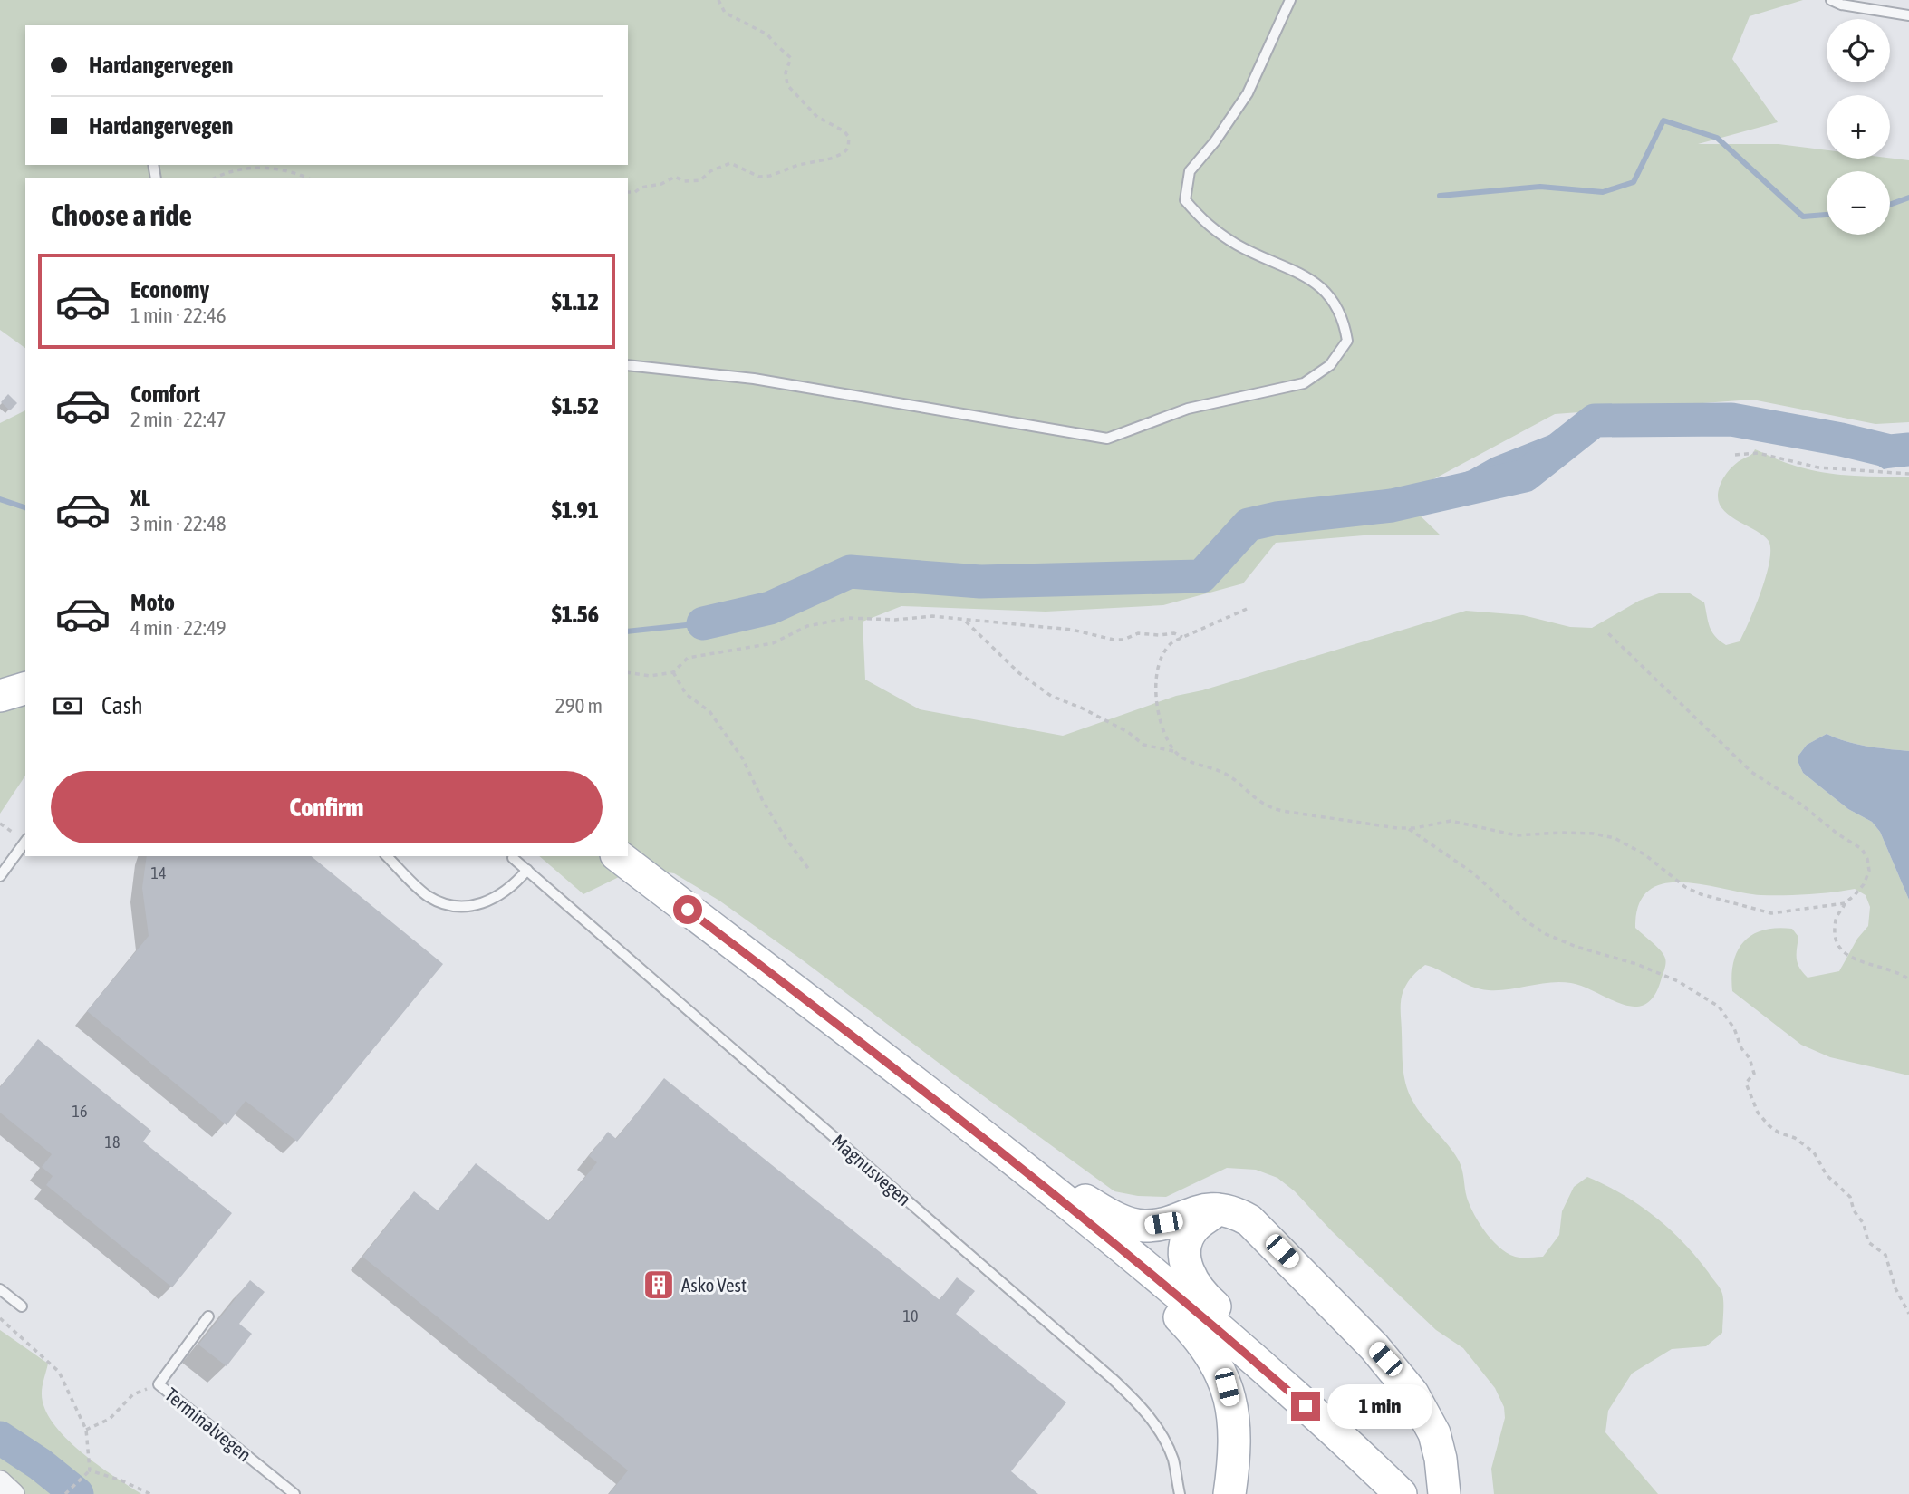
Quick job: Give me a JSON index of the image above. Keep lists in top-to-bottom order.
{
  "streets": {
    "lane": ["Magnusvegen", "Terminalvegen"]
  },
  "places": {
    "building": ["Asko Vest"]
  },
  "house_numbers": [
    "14",
    "16",
    "18",
    "10"
  ],
  "page": {
    "map_buttons": ["+", "−"],
    "banner": ["Hardangervegen", "Hardangervegen"],
    "heading": "Choose a ride",
    "list": [
      {
        "name": "Economy",
        "note": "1 min · 22:46",
        "value": "$1.12"
      },
      {
        "name": "Comfort",
        "note": "2 min · 22:47",
        "value": "$1.52"
      },
      {
        "name": "XL",
        "note": "3 min · 22:48",
        "value": "$1.91"
      },
      {
        "name": "Moto",
        "note": "4 min · 22:49",
        "value": "$1.56"
      }
    ],
    "pay": ["Cash", "290 m"],
    "buttons": "Confirm",
    "bubble": "1 min"
  }
}
